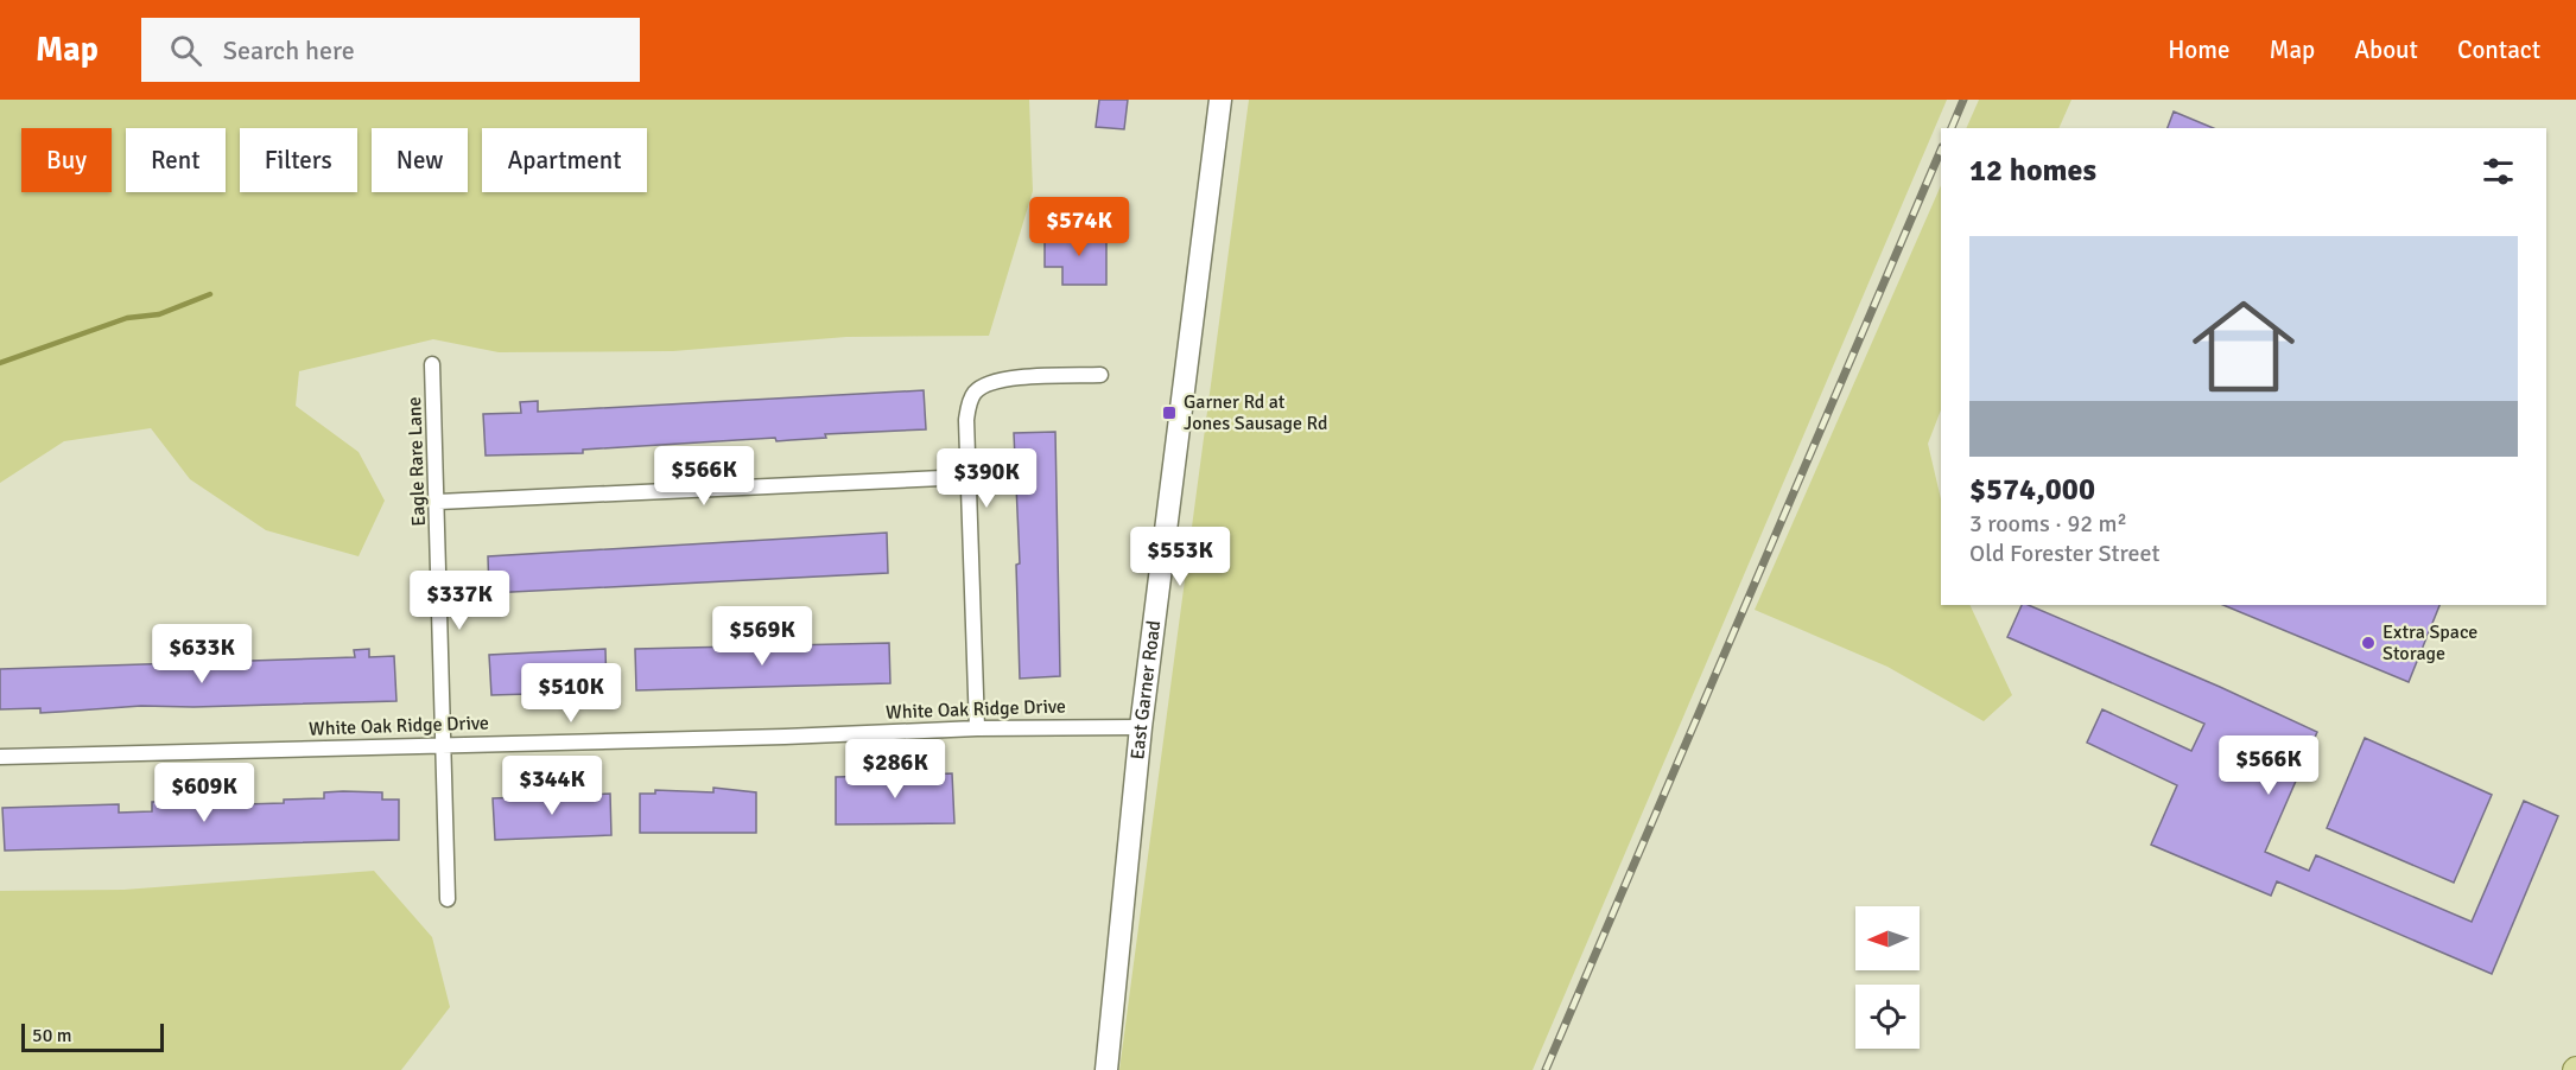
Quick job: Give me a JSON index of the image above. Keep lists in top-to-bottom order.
{
  "streets": {
    "main road": ["East Garner Road"],
    "street": ["Eagle Rare Lane", "White Oak Ridge Drive"]
  },
  "crossings": [
    ["Eagle Rare Lane", "White Oak Ridge Drive"],
    ["East Garner Road", "White Oak Ridge Drive"]
  ],
  "places": {
    "transit": ["Garner Rd at Jones Sausage Rd"],
    "other": ["Extra Space Storage"]
  },
  "scale_bar": "50 m",
  "north": "left",
  "page": {
    "header": "Map",
    "search": "Search here",
    "nav": [
      "Home",
      "Map",
      "About",
      "Contact"
    ],
    "chip": [
      "Buy",
      "Rent",
      "Filters",
      "New",
      "Apartment"
    ],
    "heading": "12 homes",
    "price": [
      "$574K",
      "$566K",
      "$390K",
      "$553K",
      "$337K",
      "$569K",
      "$633K",
      "$510K",
      "$566K",
      "$286K",
      "$344K",
      "$609K"
    ],
    "list": [
      {
        "name": "$574,000",
        "note": "3 rooms · 92 m² · Old Forester Street"
      }
    ],
    "scale": "50 m"
  }
}
